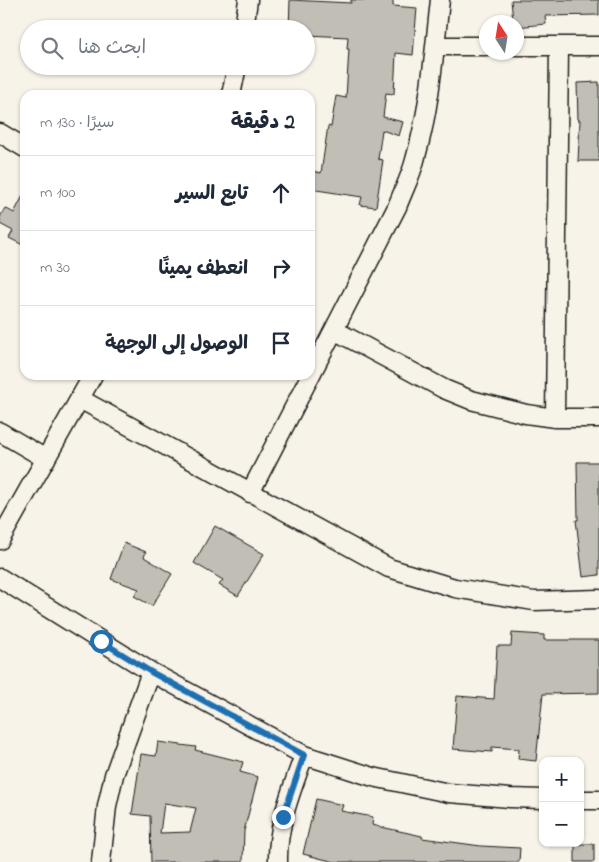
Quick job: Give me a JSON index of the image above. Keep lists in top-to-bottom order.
{
  "north": "top",
  "page": {
    "search": "ابحث هنا",
    "heading": ["2 دقيقة", "سيرًا · 130 m"],
    "list": [
      ["تابع السير", "100 m"],
      ["انعطف يمينًا", "30 m"],
      "الوصول إلى الوجهة"
    ],
    "map_buttons": ["+", "−"]
  }
}
